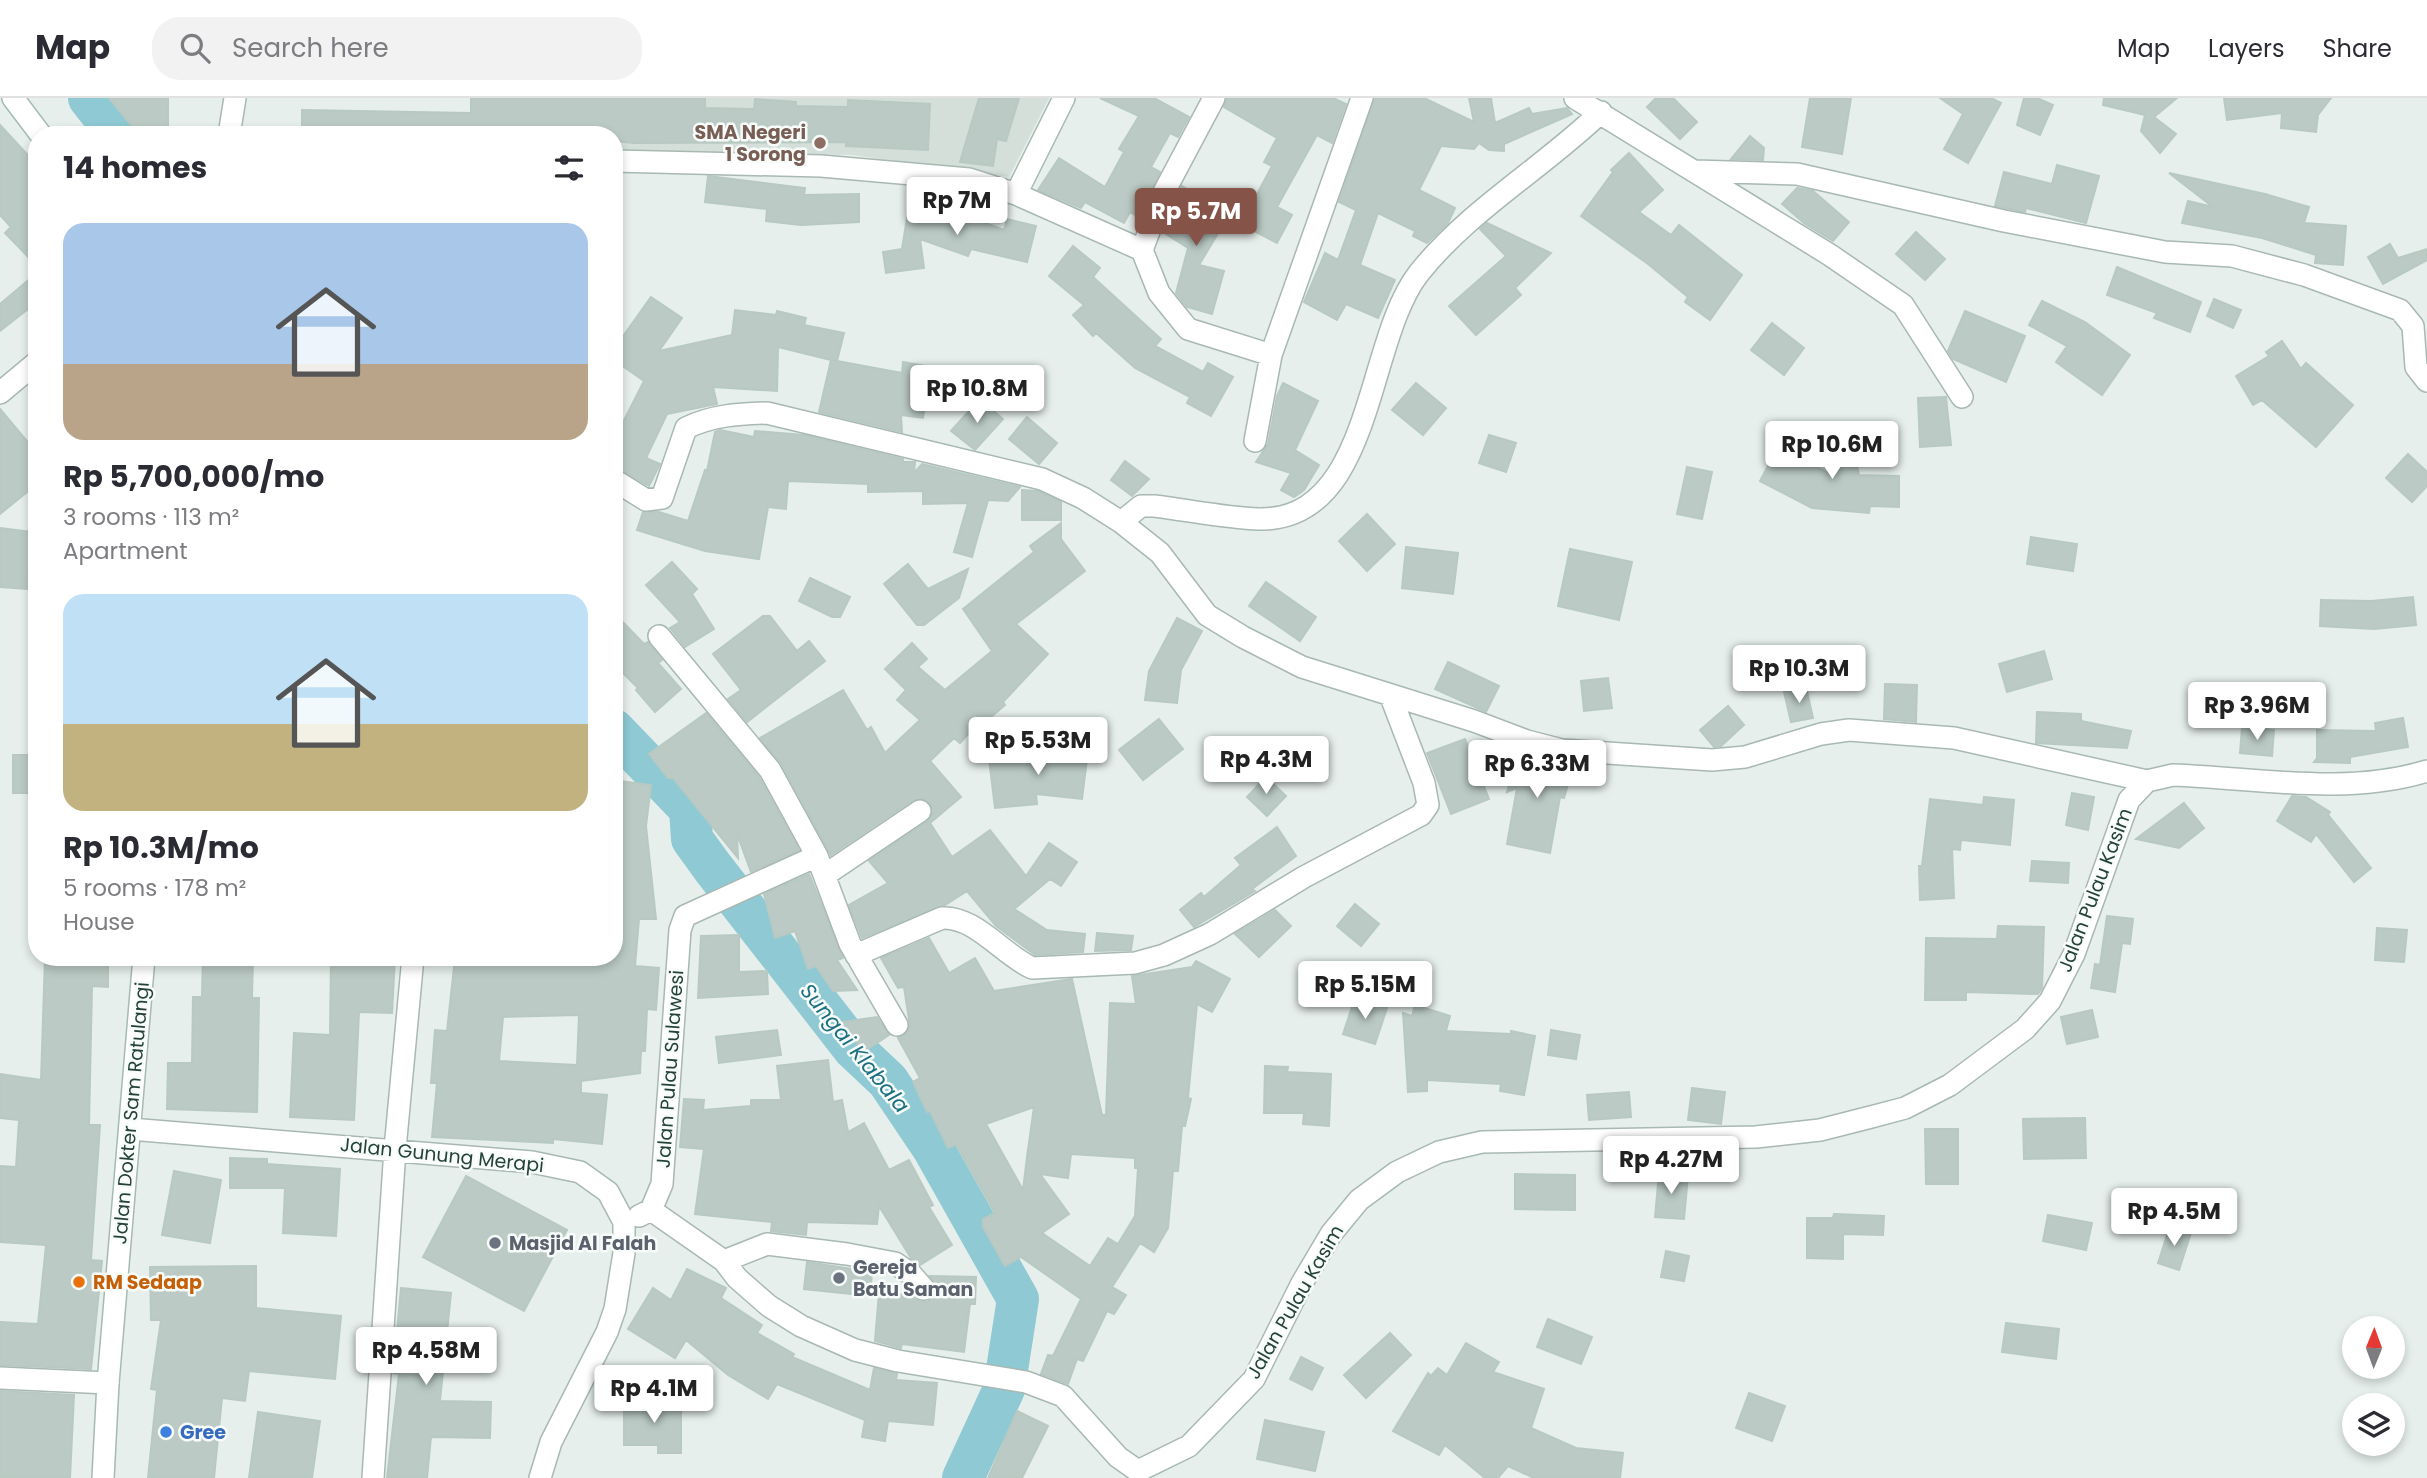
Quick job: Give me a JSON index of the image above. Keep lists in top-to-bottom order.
{
  "streets": {
    "street": [
      "Jalan Pulau Kasim",
      "Jalan Pulau Sulawesi",
      "Jalan Dokter Sam Ratulangi",
      "Jalan Gunung Merapi"
    ]
  },
  "crossings": [
    ["Jalan Dokter Sam Ratulangi", "Jalan Gunung Merapi"]
  ],
  "water": ["Sungai Klabala"],
  "places": [
    "SMA Negeri 1 Sorong",
    "Masjid Al Falah",
    "Gereja Batu Saman",
    "RM Sedaap",
    "Gree"
  ],
  "north": "top",
  "page": {
    "header": "Map",
    "search": "Search here",
    "nav": ["Map", "Layers", "Share"],
    "heading": "14 homes",
    "price": [
      "Rp 7M",
      "Rp 5.7M",
      "Rp 10.8M",
      "Rp 10.6M",
      "Rp 10.3M",
      "Rp 3.96M",
      "Rp 5.53M",
      "Rp 4.3M",
      "Rp 6.33M",
      "Rp 5.15M",
      "Rp 4.27M",
      "Rp 4.5M",
      "Rp 4.58M",
      "Rp 4.1M"
    ],
    "list": [
      {
        "name": "Rp 5,700,000/mo",
        "note": "3 rooms · 113 m² · Apartment"
      },
      {
        "name": "Rp 10.3M/mo",
        "note": "5 rooms · 178 m² · House"
      }
    ]
  }
}
